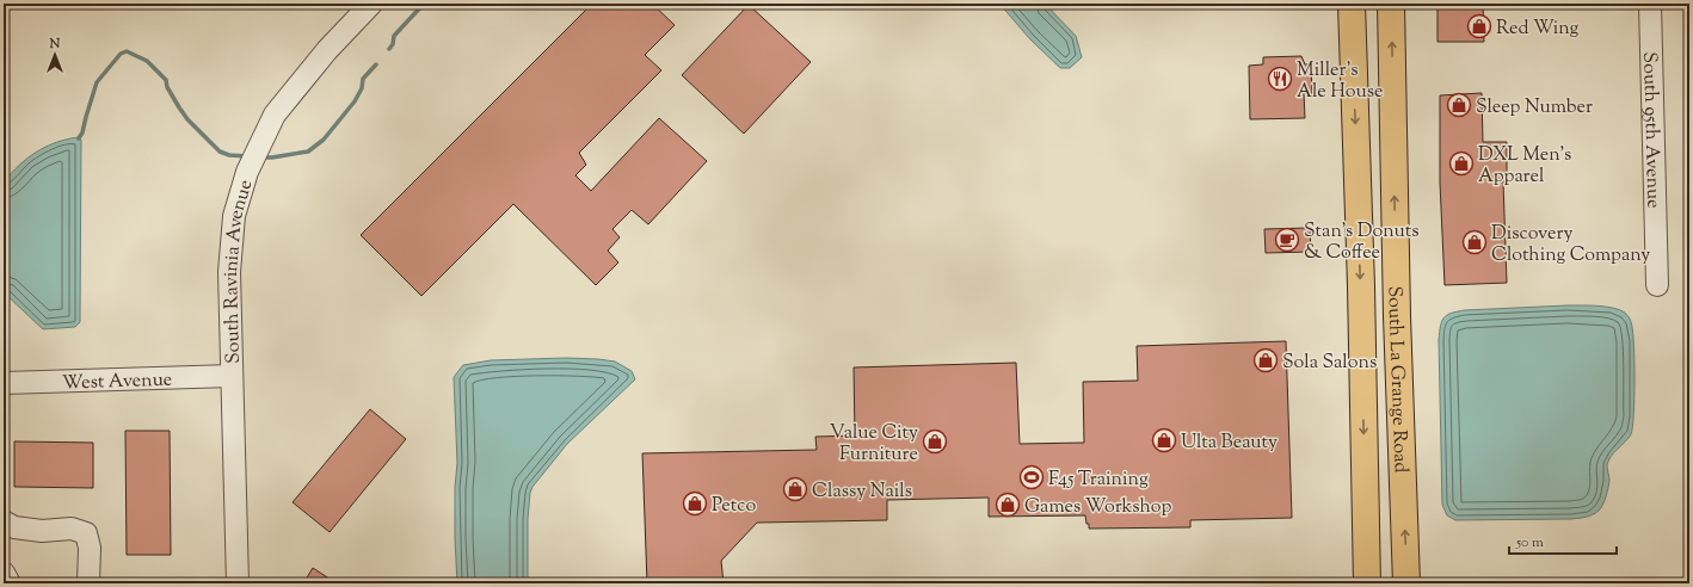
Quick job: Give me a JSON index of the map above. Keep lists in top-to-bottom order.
{
  "streets": {
    "highway": ["South La Grange Road"],
    "street": ["South 95th Avenue", "South Ravinia Avenue", "West Avenue"]
  },
  "crossings": [
    ["South Ravinia Avenue", "West Avenue"]
  ],
  "places": {
    "shop": [
      "Red Wing",
      "Sleep Number",
      "DXL Men's Apparel",
      "Discovery Clothing Company",
      "Sola Salons",
      "Ulta Beauty",
      "Value City Furniture",
      "Classy Nails",
      "Petco",
      "Games Workshop"
    ],
    "restaurant": ["Miller's Ale House"],
    "cafe": ["Stan's Donuts & Coffee"],
    "sports": ["F45 Training"]
  },
  "scale_bar": "50 m",
  "north": "top"
}
